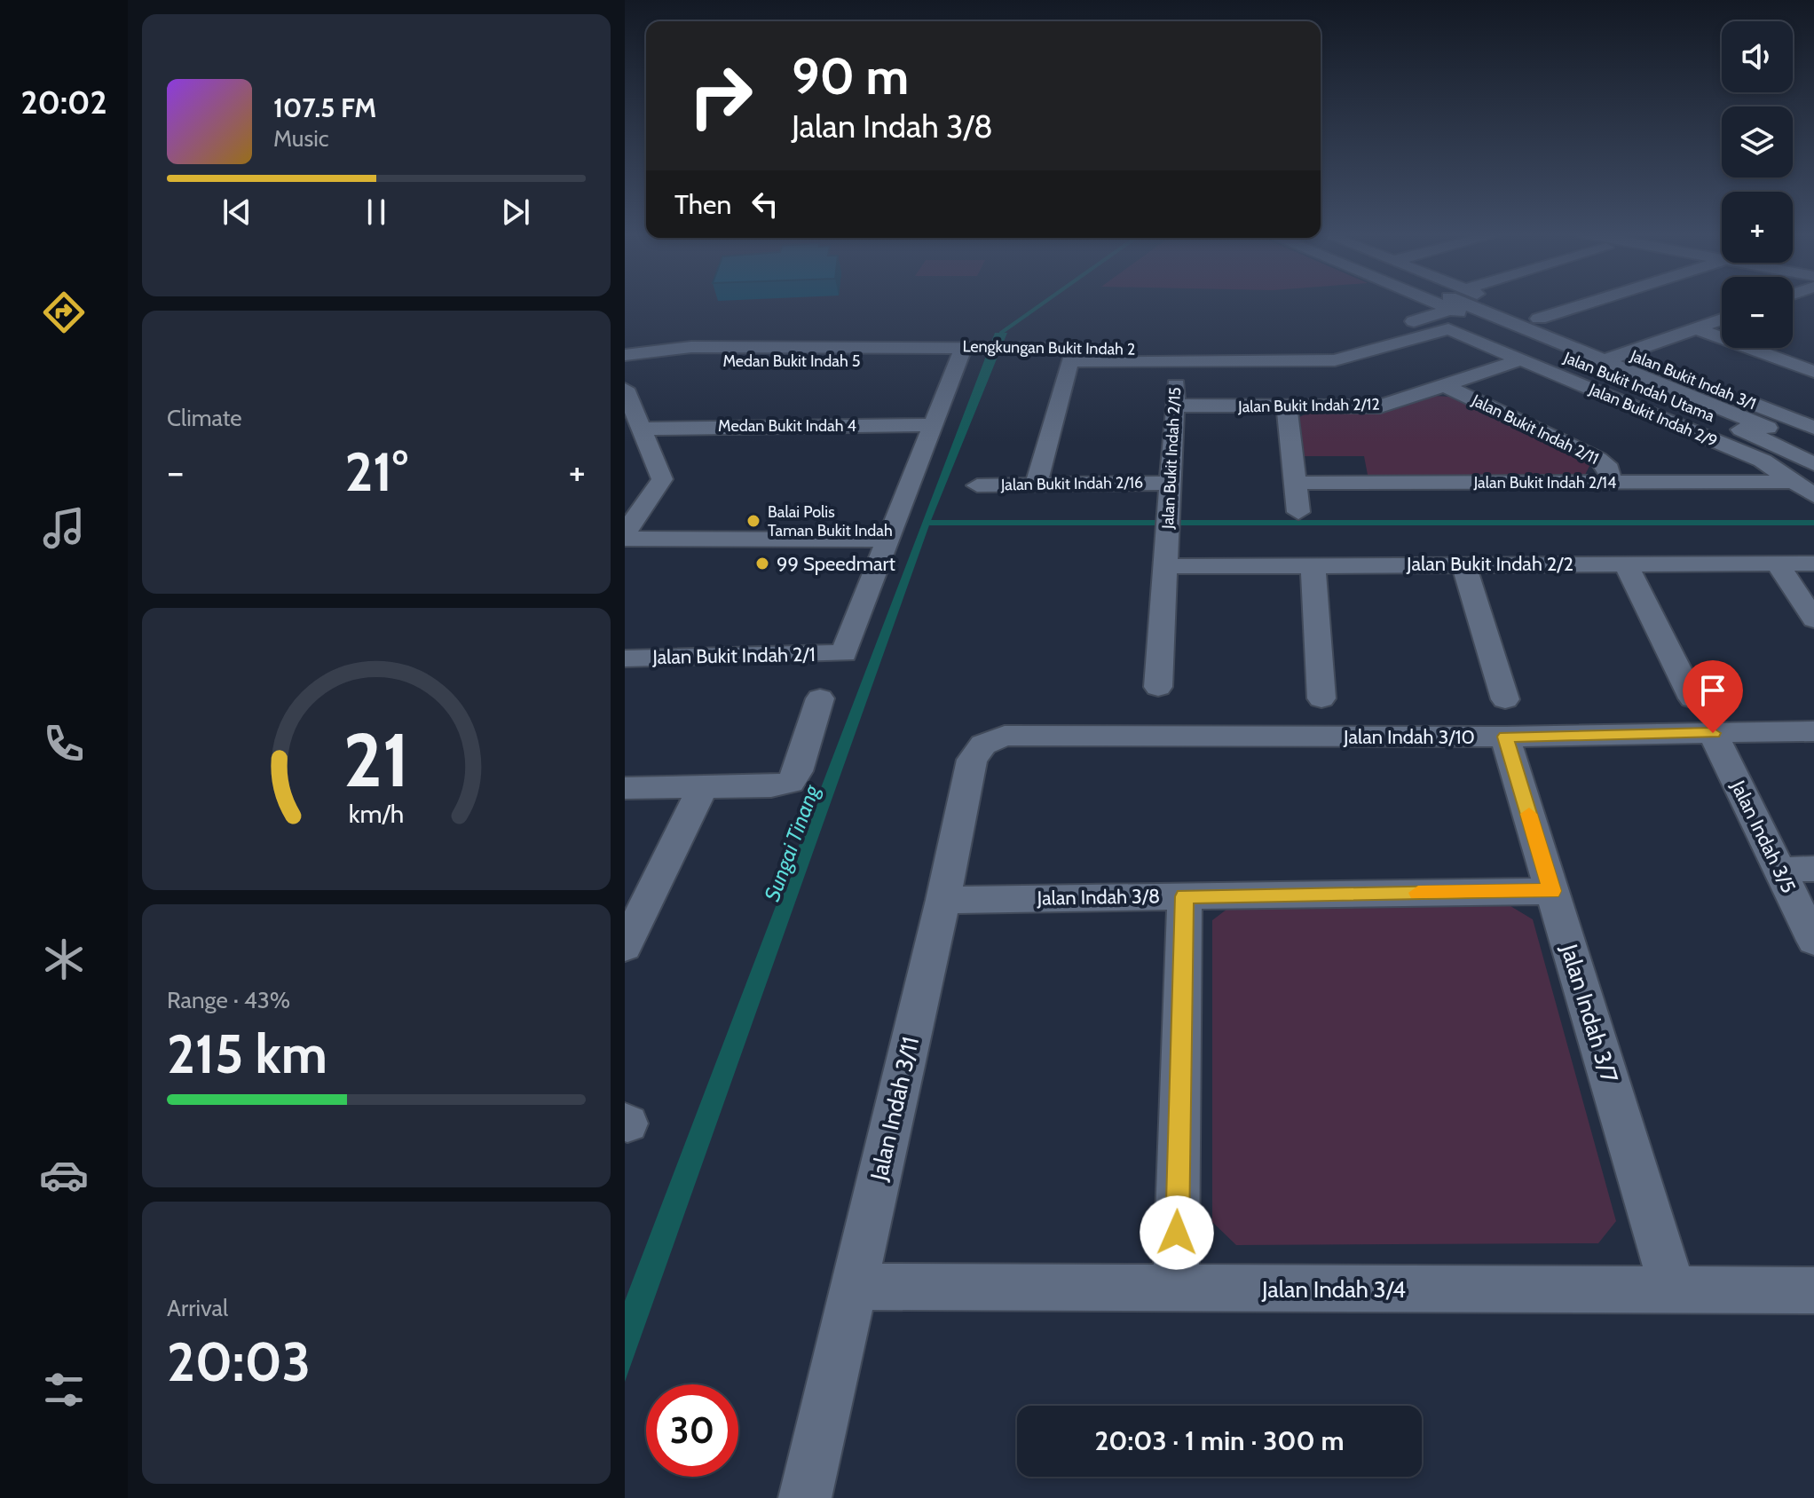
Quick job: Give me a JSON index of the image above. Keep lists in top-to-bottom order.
{
  "streets": {
    "street": [
      "Lengkungan Bukit Indah 2",
      "Medan Bukit Indah 5",
      "Jalan Bukit Indah 3/1",
      "Jalan Bukit Indah Utama",
      "Jalan Bukit Indah 2/12",
      "Jalan Bukit Indah 2/9",
      "Medan Bukit Indah 4",
      "Jalan Bukit Indah 2/11",
      "Jalan Bukit Indah 2/15",
      "Jalan Bukit Indah 2/14",
      "Jalan Bukit Indah 2/16",
      "Jalan Bukit Indah 2/2",
      "Jalan Bukit Indah 2/1",
      "Jalan Indah 3/10",
      "Jalan Indah 3/5",
      "Jalan Indah 3/8",
      "Jalan Indah 3/7",
      "Jalan Indah 3/11",
      "Jalan Indah 3/4"
    ]
  },
  "crossings": [
    ["Lengkungan Bukit Indah 2", "Medan Bukit Indah 5"],
    ["Lengkungan Bukit Indah 2", "Jalan Bukit Indah 2/15"],
    ["Jalan Bukit Indah 3/1", "Jalan Bukit Indah Utama"],
    ["Jalan Bukit Indah 3/1", "Jalan Bukit Indah 2/9"],
    ["Jalan Bukit Indah Utama", "Jalan Bukit Indah 2/9"],
    ["Jalan Bukit Indah 2/12", "Jalan Bukit Indah 2/9"],
    ["Jalan Bukit Indah 2/12", "Jalan Bukit Indah 2/11"],
    ["Jalan Bukit Indah 2/12", "Jalan Bukit Indah 2/15"],
    ["Jalan Bukit Indah 2/9", "Jalan Bukit Indah 2/14"],
    ["Jalan Bukit Indah 2/11", "Jalan Bukit Indah 2/14"],
    ["Jalan Bukit Indah 2/15", "Jalan Bukit Indah 2/16"],
    ["Jalan Bukit Indah 2/15", "Jalan Bukit Indah 2/2"],
    ["Jalan Indah 3/10", "Jalan Indah 3/5"],
    ["Jalan Indah 3/10", "Jalan Indah 3/7"],
    ["Jalan Indah 3/10", "Jalan Indah 3/11"],
    ["Jalan Indah 3/8", "Jalan Indah 3/7"],
    ["Jalan Indah 3/8", "Jalan Indah 3/11"],
    ["Jalan Indah 3/7", "Jalan Indah 3/4"],
    ["Jalan Indah 3/11", "Jalan Indah 3/4"]
  ],
  "water": ["Sungai Tinang"],
  "places": ["Balai Polis Taman Bukit Indah", "99 Speedmart"],
  "page": {
    "tabs": "20:02",
    "map_buttons": ["+", "−"],
    "turn": ["90 m", "Jalan Indah 3/8"],
    "song": ["107.5 FM", "Music"],
    "then": "Then",
    "tile": [
      "Climate",
      ["Range · 43%", "215 km"],
      ["Arrival", "20:03"]
    ],
    "heat": ["−", "21°", "+"],
    "limit": "30",
    "trip": "20:03 · 1 min · 300 m",
    "gauge": ["21", "km/h"]
  }
}
